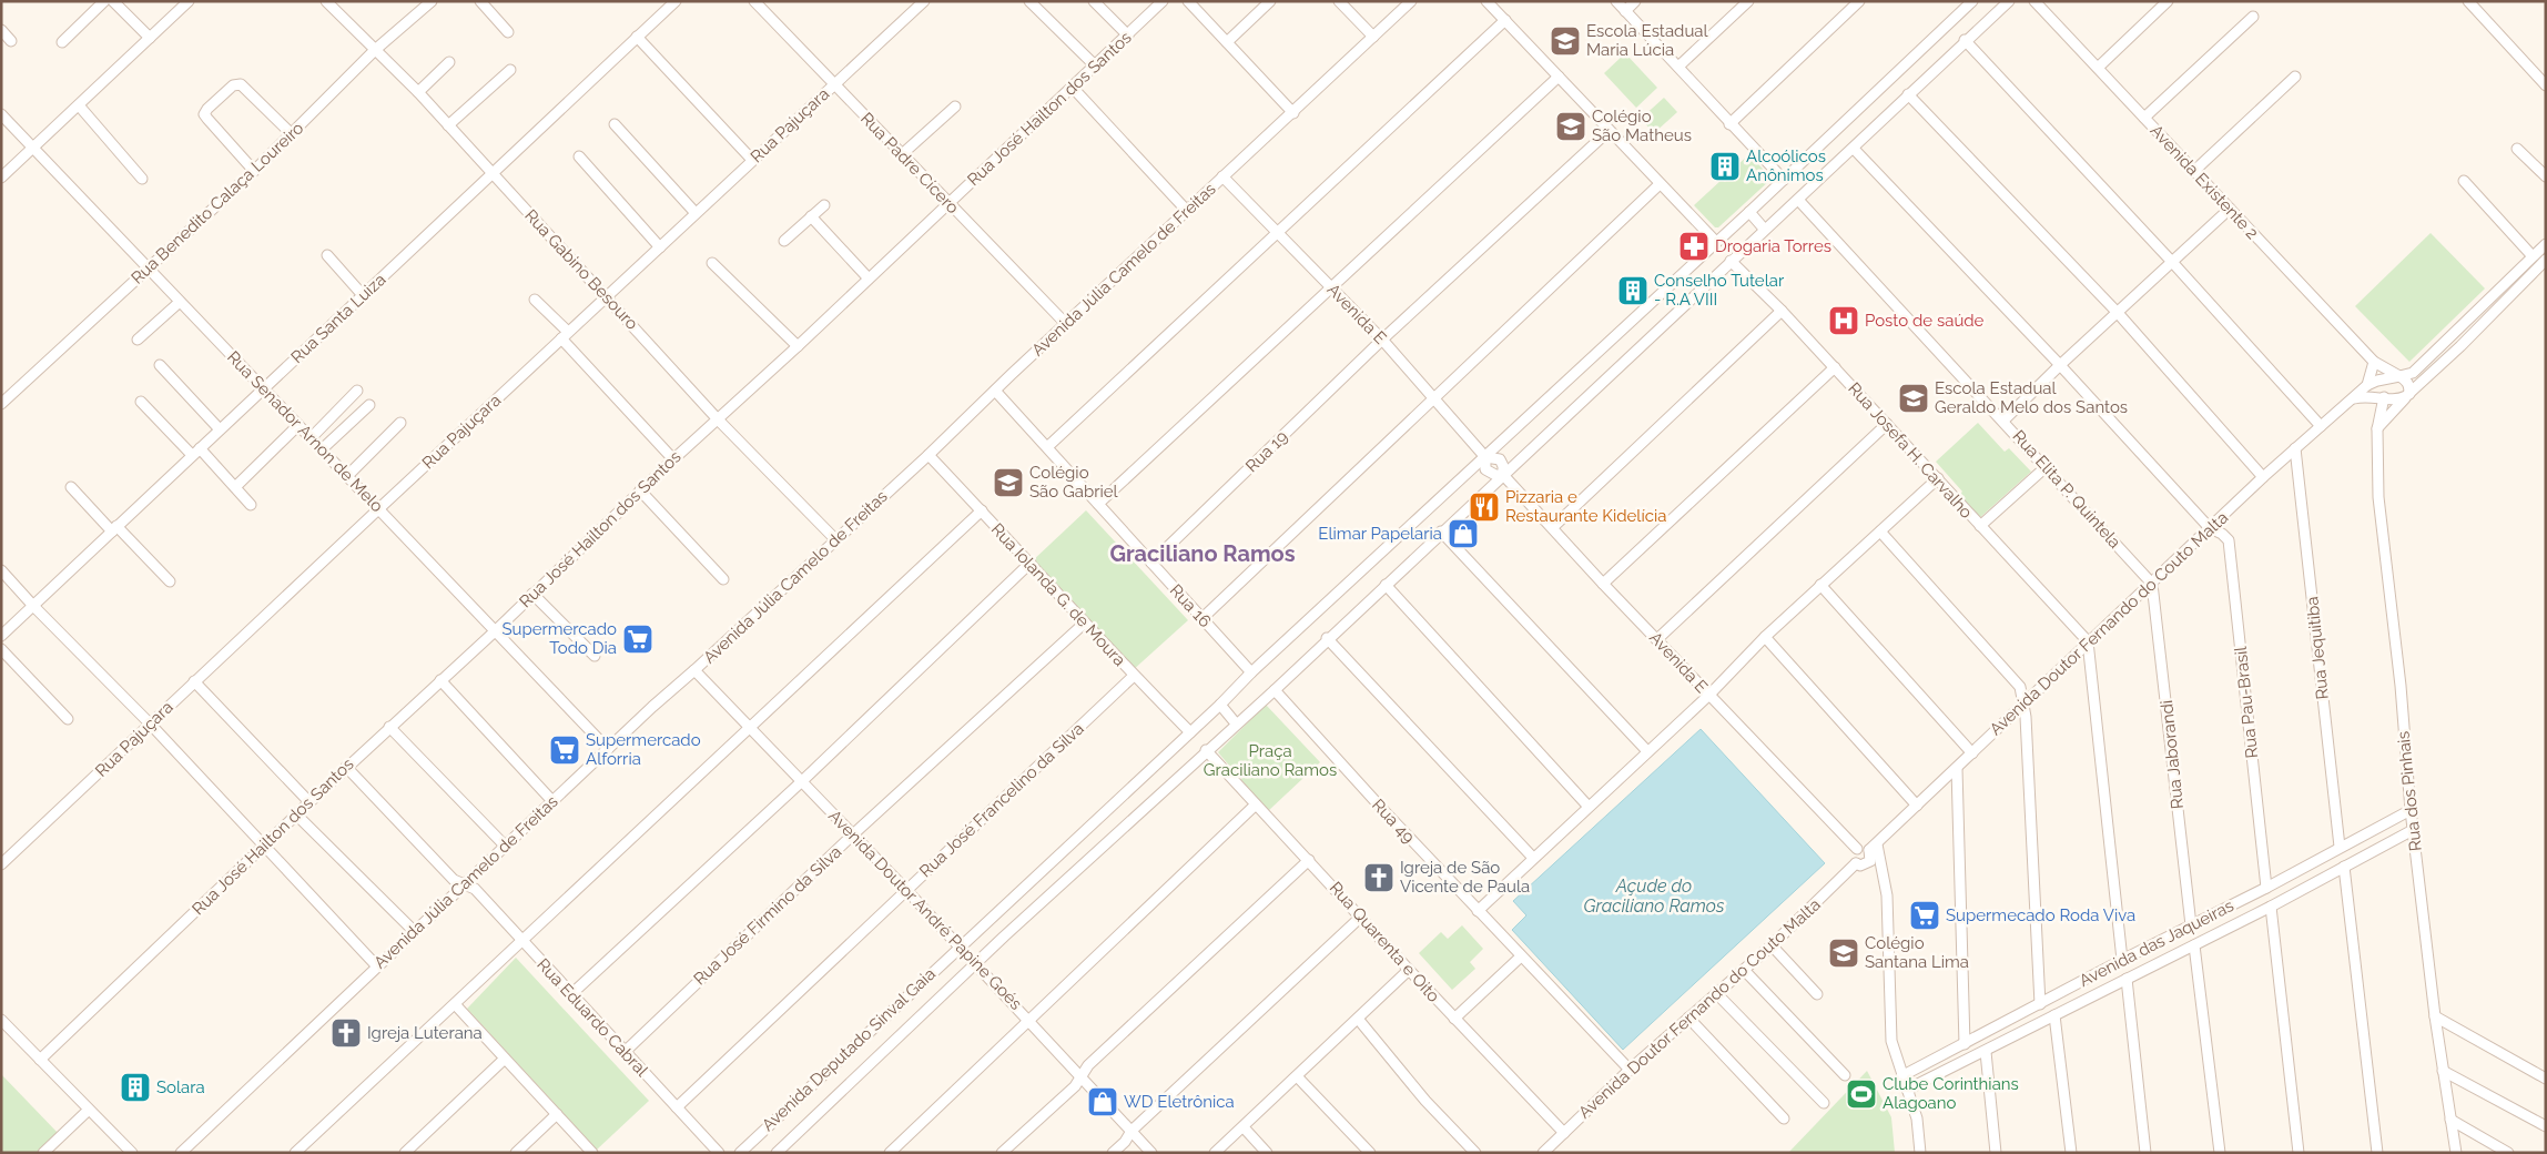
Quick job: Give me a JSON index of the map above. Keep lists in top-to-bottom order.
{
  "streets": {
    "street": [
      "Rua José Hailton dos Santos",
      "Rua Pajuçara",
      "Rua Padre Cícero",
      "Avenida Existente 2",
      "Rua Benedito Calaça Loureiro",
      "Rua Gabino Besouro",
      "Avenida Júlia Camelo de Freitas",
      "Avenida E",
      "Rua Santa Luiza",
      "Rua Senador Arnon de Melo",
      "Rua Josefa H. Carvalho",
      "Rua 19",
      "Rua Elita P. Quintela",
      "Rua Iolanda G. de Moura",
      "Rua 16",
      "Avenida Doutor Fernando do Couto Malta",
      "Rua Jequitiba",
      "Rua Pau-Brasil",
      "Rua Jaborandi",
      "Rua dos Pinhais",
      "Rua José Francelino da Silva",
      "Rua 49",
      "Avenida Doutor André Papine Goés",
      "Rua José Firmino da Silva",
      "Rua Quarenta e Oito",
      "Avenida das Jaqueiras",
      "Rua Eduardo Cabral",
      "Avenida Deputado Sinval Gaia"
    ]
  },
  "crossings": [
    ["Rua José Hailton dos Santos", "Rua Padre Cícero"],
    ["Rua José Hailton dos Santos", "Rua Gabino Besouro"],
    ["Rua José Hailton dos Santos", "Rua Senador Arnon de Melo"],
    ["Rua José Hailton dos Santos", "Rua Eduardo Cabral"],
    ["Rua Pajuçara", "Rua Padre Cícero"],
    ["Rua Pajuçara", "Rua Gabino Besouro"],
    ["Rua Pajuçara", "Rua Senador Arnon de Melo"],
    ["Rua Padre Cícero", "Avenida Júlia Camelo de Freitas"],
    ["Avenida Existente 2", "Rua dos Pinhais"],
    ["Rua Benedito Calaça Loureiro", "Rua Gabino Besouro"],
    ["Rua Benedito Calaça Loureiro", "Rua Senador Arnon de Melo"],
    ["Rua Gabino Besouro", "Avenida Júlia Camelo de Freitas"],
    ["Rua Gabino Besouro", "Rua Santa Luiza"],
    ["Avenida Júlia Camelo de Freitas", "Avenida E"],
    ["Avenida Júlia Camelo de Freitas", "Rua Senador Arnon de Melo"],
    ["Avenida Júlia Camelo de Freitas", "Rua Iolanda G. de Moura"],
    ["Avenida Júlia Camelo de Freitas", "Rua 16"],
    ["Avenida Júlia Camelo de Freitas", "Avenida Doutor André Papine Goés"],
    ["Avenida Júlia Camelo de Freitas", "Rua Eduardo Cabral"],
    ["Avenida E", "Rua 19"],
    ["Avenida E", "Avenida Doutor Fernando do Couto Malta"],
    ["Avenida E", "Avenida Deputado Sinval Gaia"],
    ["Rua Santa Luiza", "Rua Senador Arnon de Melo"],
    ["Rua Josefa H. Carvalho", "Avenida Doutor Fernando do Couto Malta"],
    ["Rua Josefa H. Carvalho", "Avenida Deputado Sinval Gaia"],
    ["Rua 19", "Rua 16"],
    ["Rua Elita P. Quintela", "Avenida Doutor Fernando do Couto Malta"],
    ["Rua Elita P. Quintela", "Rua Jaborandi"],
    ["Rua Elita P. Quintela", "Avenida Deputado Sinval Gaia"],
    ["Rua Iolanda G. de Moura", "Rua José Francelino da Silva"],
    ["Rua Iolanda G. de Moura", "Rua José Firmino da Silva"],
    ["Rua Iolanda G. de Moura", "Avenida Deputado Sinval Gaia"],
    ["Rua 16", "Avenida Deputado Sinval Gaia"],
    ["Avenida Doutor Fernando do Couto Malta", "Rua Jequitiba"],
    ["Avenida Doutor Fernando do Couto Malta", "Rua Pau-Brasil"],
    ["Avenida Doutor Fernando do Couto Malta", "Rua Jaborandi"],
    ["Avenida Doutor Fernando do Couto Malta", "Rua 49"],
    ["Avenida Doutor Fernando do Couto Malta", "Rua Quarenta e Oito"],
    ["Rua Jequitiba", "Avenida das Jaqueiras"],
    ["Rua Pau-Brasil", "Avenida das Jaqueiras"],
    ["Rua Jaborandi", "Avenida das Jaqueiras"],
    ["Rua dos Pinhais", "Avenida das Jaqueiras"],
    ["Rua José Francelino da Silva", "Avenida Doutor André Papine Goés"],
    ["Rua José Francelino da Silva", "Rua Eduardo Cabral"],
    ["Rua 49", "Avenida Deputado Sinval Gaia"],
    ["Avenida Doutor André Papine Goés", "Rua José Firmino da Silva"],
    ["Avenida Doutor André Papine Goés", "Avenida Deputado Sinval Gaia"],
    ["Rua José Firmino da Silva", "Rua Eduardo Cabral"],
    ["Rua Quarenta e Oito", "Avenida Deputado Sinval Gaia"]
  ],
  "districts": ["Graciliano Ramos"],
  "water": ["Açude do Graciliano Ramos"],
  "parks": ["Praça Graciliano Ramos"],
  "places": {
    "school or university": [
      "Escola Estadual Maria Lúcia",
      "Colégio São Matheus",
      "Escola Estadual Geraldo Melo dos Santos",
      "Colégio São Gabriel",
      "Colégio Santana Lima"
    ],
    "building": ["Alcoólicos Anônimos", "Conselho Tutelar - R.A VIII", "Solara"],
    "pharmacy": ["Drogaria Torres"],
    "hospital": ["Posto de saúde"],
    "restaurant": ["Pizzaria e Restaurante Kidelícia"],
    "shop": ["Elimar Papelaria", "WD Eletrônica"],
    "supermarket": ["Supermercado Todo Dia", "Supermercado Alforria", "Supermecado Roda Viva"],
    "church": ["Igreja de São Vicente de Paula", "Igreja Luterana"],
    "sports": ["Clube Corinthians Alagoano"]
  }
}
